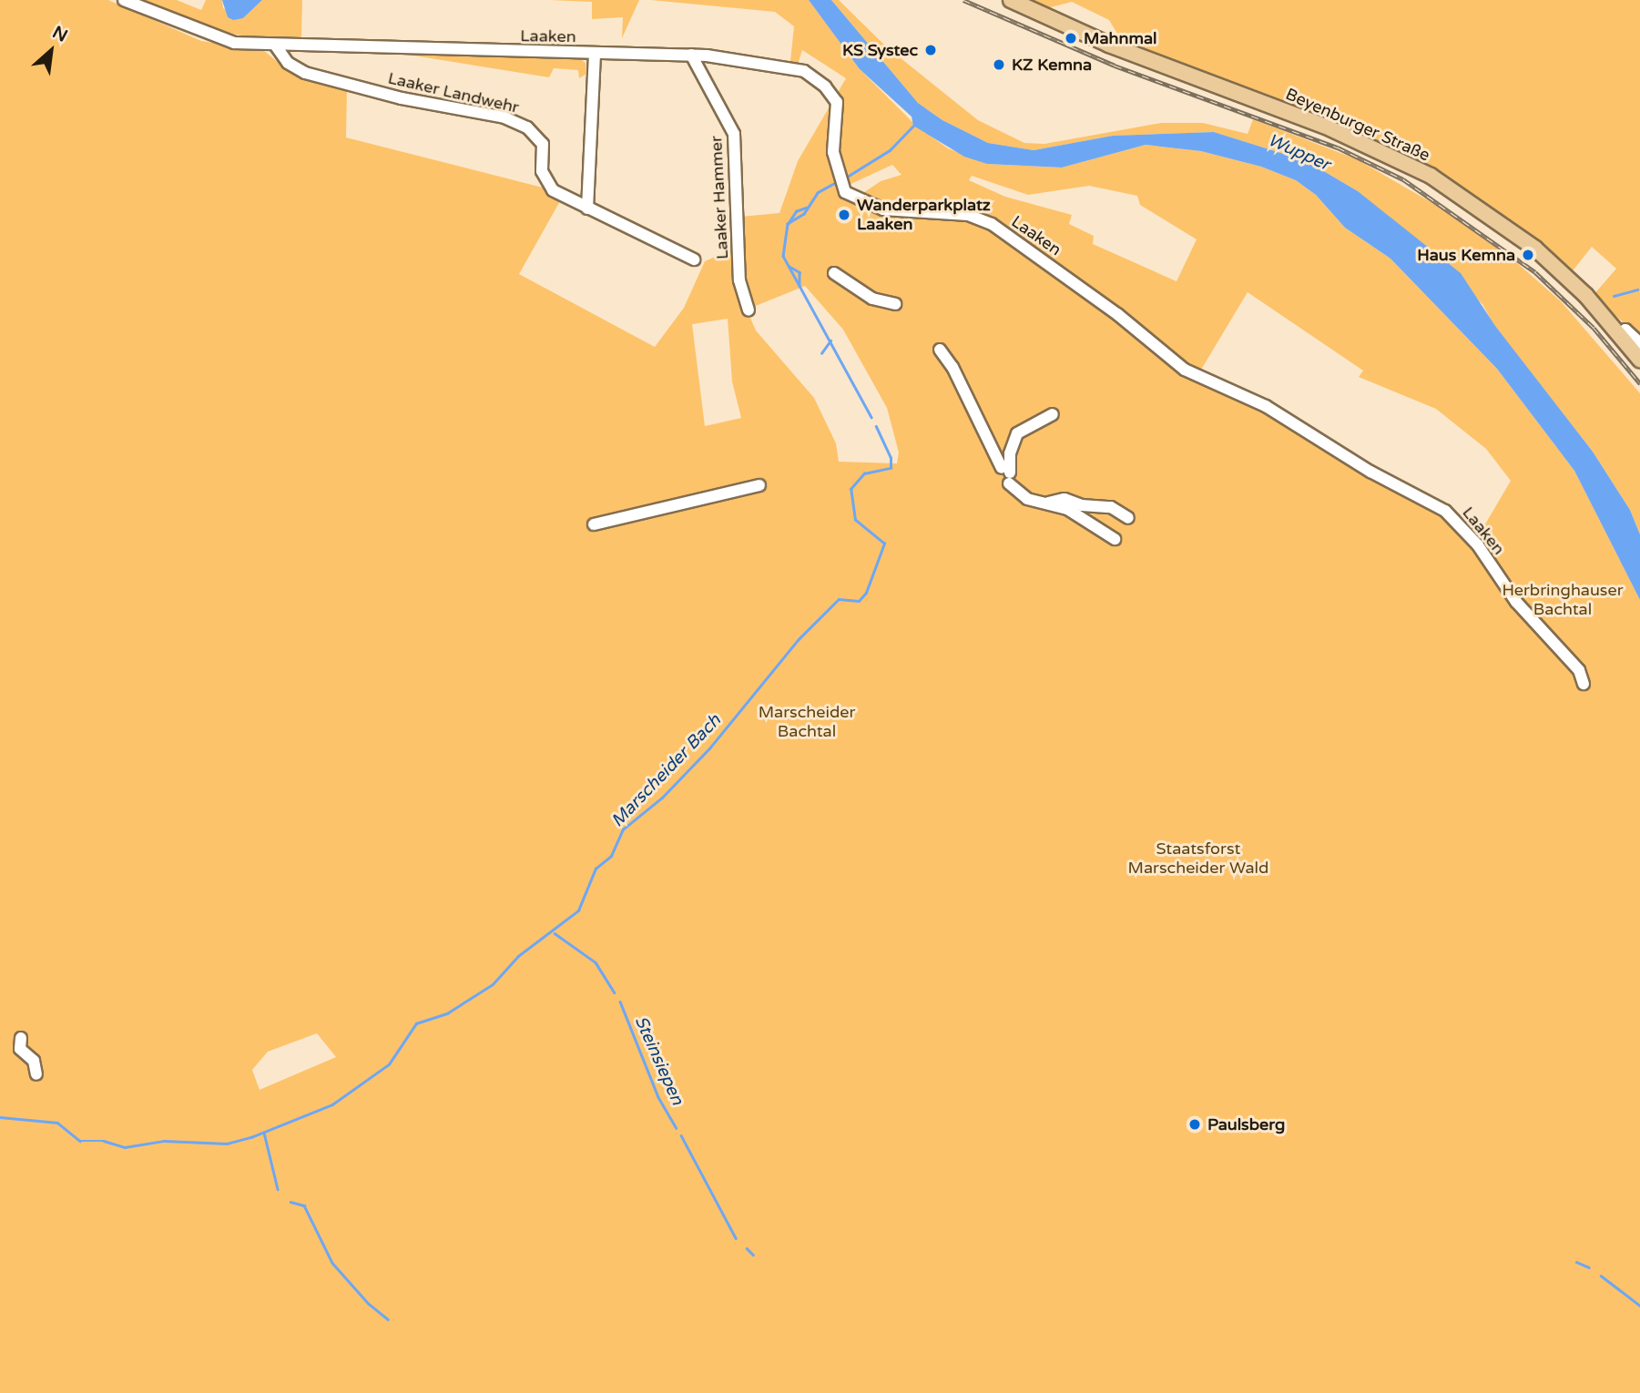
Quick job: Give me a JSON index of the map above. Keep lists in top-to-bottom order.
{
  "streets": {
    "main road": ["Beyenburger Straße"],
    "street": ["Laaken", "Laaker Landwehr", "Laaker Hammer"]
  },
  "crossings": [
    ["Laaken", "Laaker Landwehr"],
    ["Laaken", "Laaker Hammer"]
  ],
  "water": ["Wupper", "Marscheider Bach", "Steinsiepen"],
  "parks": ["Herbringhauser Bachtal", "Marscheider Bachtal", "Staatsforst Marscheider Wald"],
  "places": [
    "Mahnmal",
    "KS Systec",
    "KZ Kemna",
    "Wanderparkplatz Laaken",
    "Haus Kemna",
    "Paulsberg"
  ],
  "north": "top right"
}
